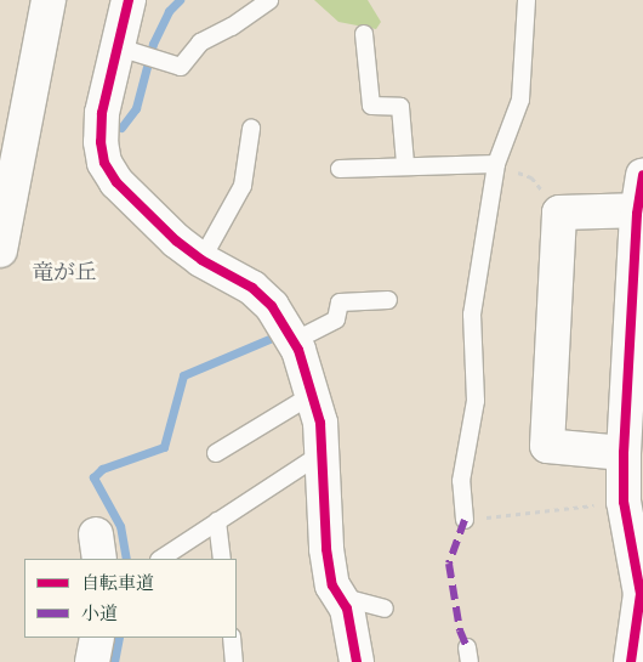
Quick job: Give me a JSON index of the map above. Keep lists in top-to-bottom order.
{
  "districts": ["竜が丘"],
  "legend": ["自転車道", "小道"]
}
